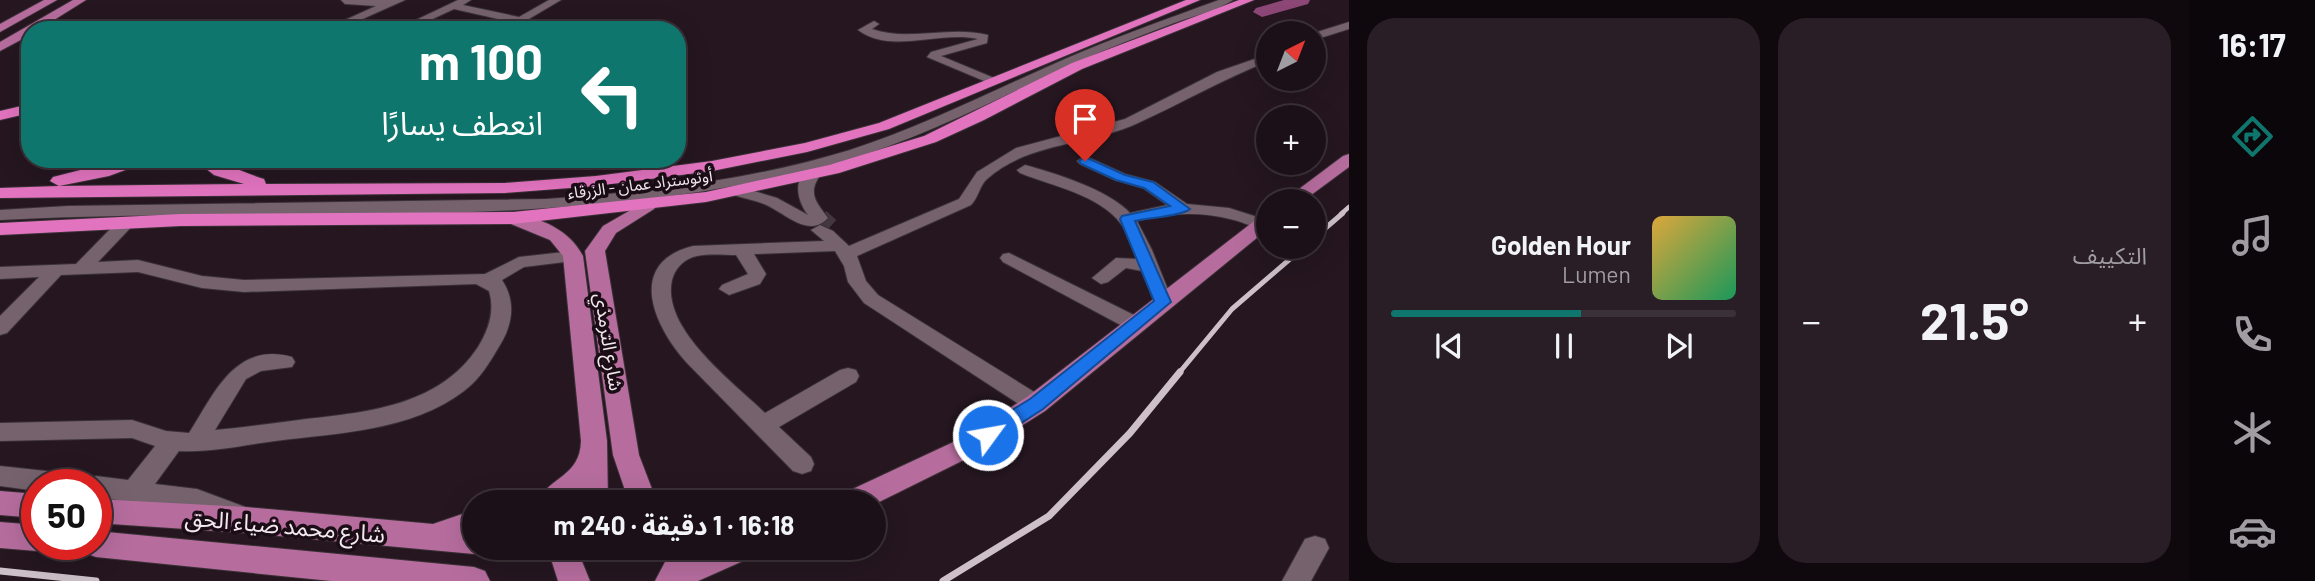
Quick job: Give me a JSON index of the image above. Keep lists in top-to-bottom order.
{
  "streets": {
    "highway": ["أوتوستراد عمان - الزرقاء"],
    "main road": ["شارع الترمذي", "شارع محمد ضياء الحق"]
  },
  "crossings": [
    ["أوتوستراد عمان - الزرقاء", "شارع الترمذي"]
  ],
  "north": "top right",
  "page": {
    "tabs": "16:17",
    "tile": "التكييف",
    "map_buttons": ["+", "−"],
    "turn": ["100 m", "انعطف يسارًا"],
    "song": ["Golden Hour", "Lumen"],
    "heat": ["−", "21.5°", "+"],
    "limit": "50",
    "trip": "16:18 · 1 دقيقة · 240 m"
  }
}
